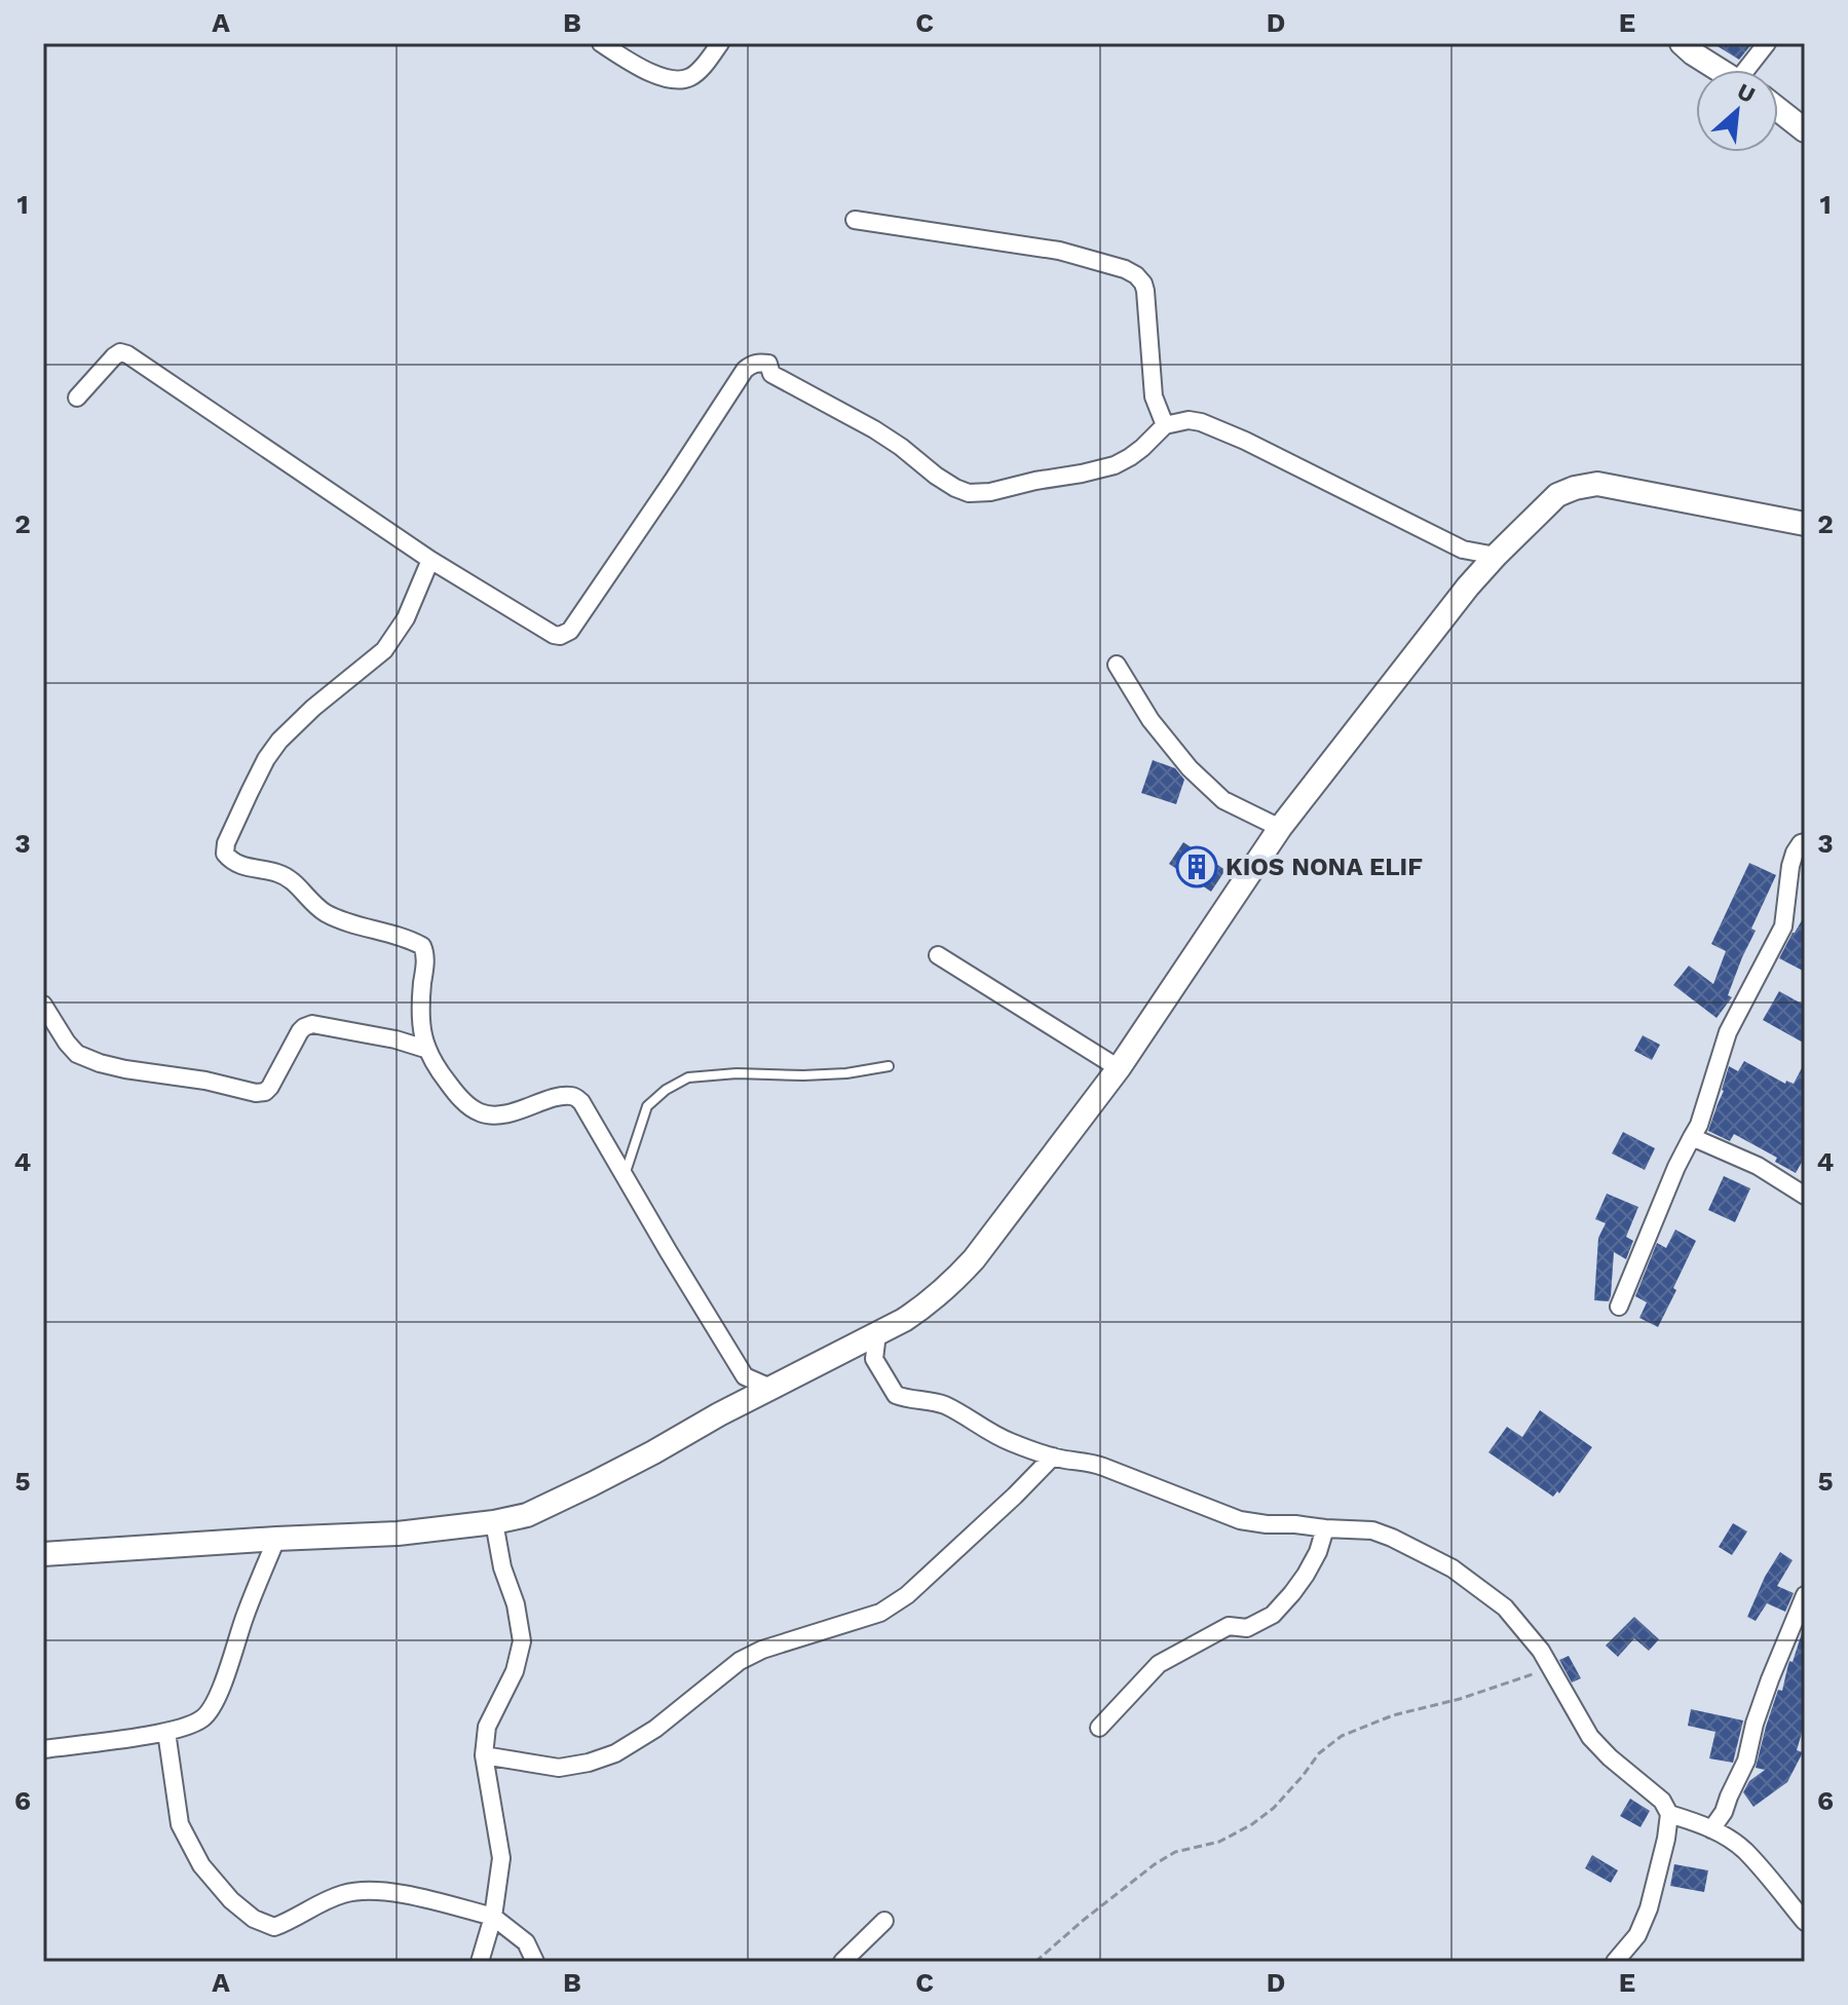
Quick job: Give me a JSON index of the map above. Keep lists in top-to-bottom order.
{
  "places": {
    "building": ["KIOS NONA ELIF"]
  },
  "north": "top right",
  "grid": {
    "columns": [
      "A",
      "B",
      "C",
      "D",
      "E"
    ],
    "rows": [
      "1",
      "2",
      "3",
      "4",
      "5",
      "6"
    ]
  }
}
